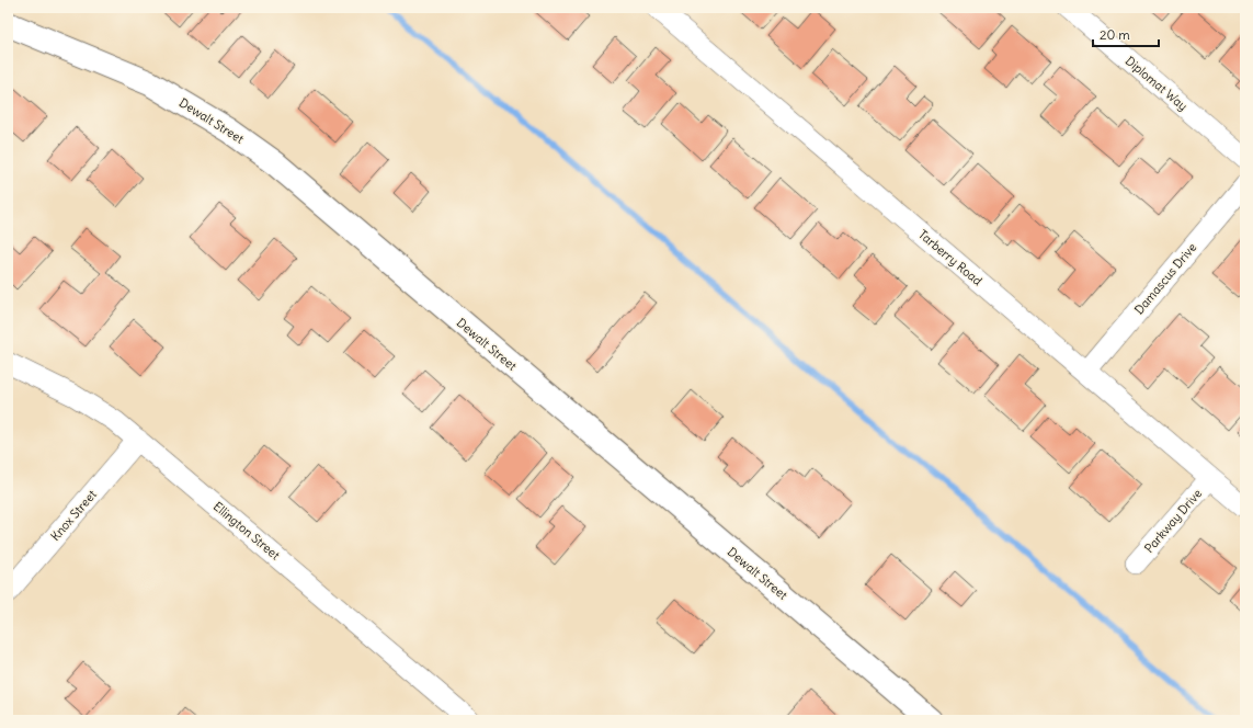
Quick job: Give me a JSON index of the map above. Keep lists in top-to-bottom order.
{
  "streets": {
    "street": [
      "Diplomat Way",
      "Dewalt Street",
      "Tarberry Road",
      "Damascus Drive",
      "Knox Street",
      "Parkway Drive",
      "Ellington Street"
    ]
  },
  "crossings": [
    ["Tarberry Road", "Damascus Drive"],
    ["Tarberry Road", "Parkway Drive"],
    ["Knox Street", "Ellington Street"]
  ],
  "scale_bar": "20 m"
}
